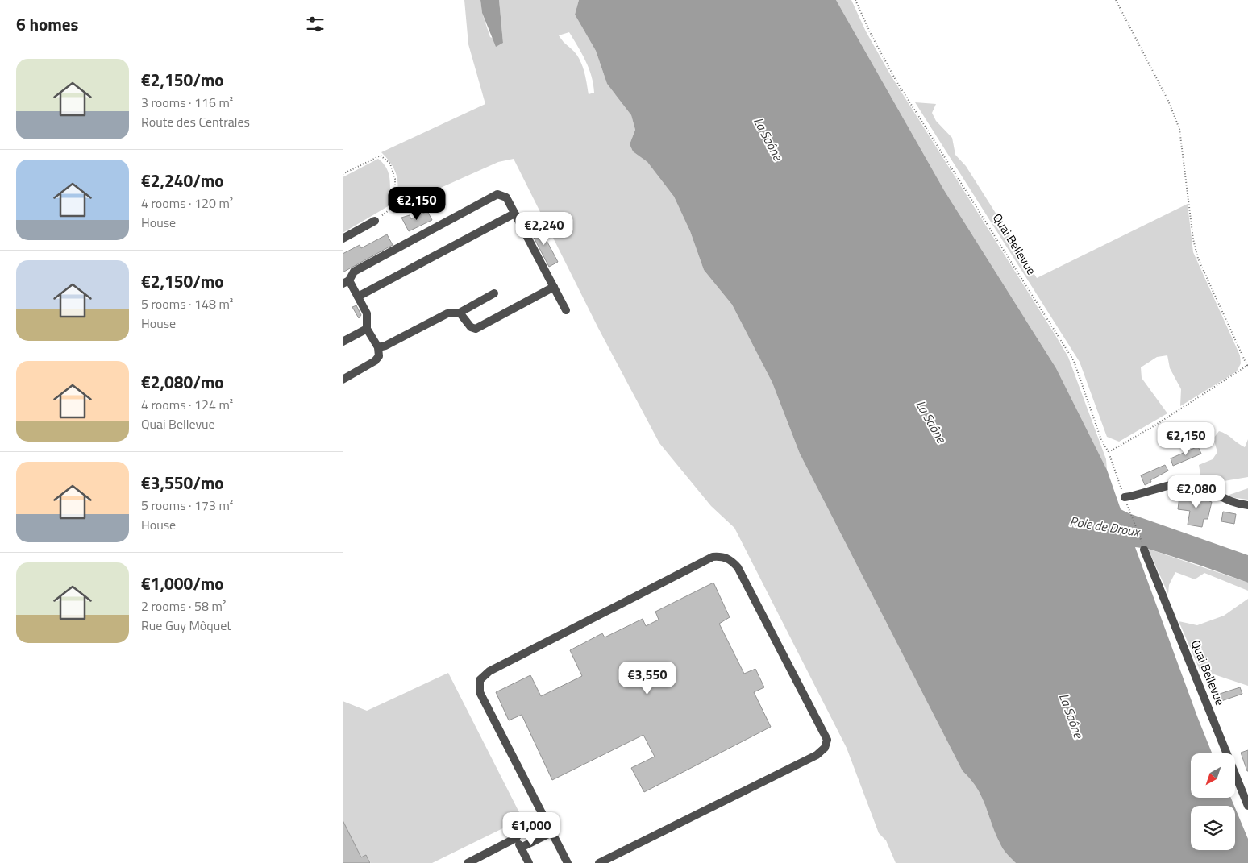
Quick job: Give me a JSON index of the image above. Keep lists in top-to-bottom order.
{
  "streets": {
    "street": ["Quai Bellevue"]
  },
  "water": ["La Saône", "Roie de Droux"],
  "north": "bottom left",
  "page": {
    "heading": "6 homes",
    "list": [
      {
        "name": "€2,150/mo",
        "note": "3 rooms · 116 m² · Route des Centrales"
      },
      {
        "name": "€2,240/mo",
        "note": "4 rooms · 120 m² · House"
      },
      {
        "name": "€2,150/mo",
        "note": "5 rooms · 148 m² · House"
      },
      {
        "name": "€2,080/mo",
        "note": "4 rooms · 124 m² · Quai Bellevue"
      },
      {
        "name": "€3,550/mo",
        "note": "5 rooms · 173 m² · House"
      },
      {
        "name": "€1,000/mo",
        "note": "2 rooms · 58 m² · Rue Guy Môquet"
      }
    ],
    "price": [
      "€2,150",
      "€2,240",
      "€2,150",
      "€2,080",
      "€3,550",
      "€1,000"
    ]
  }
}
